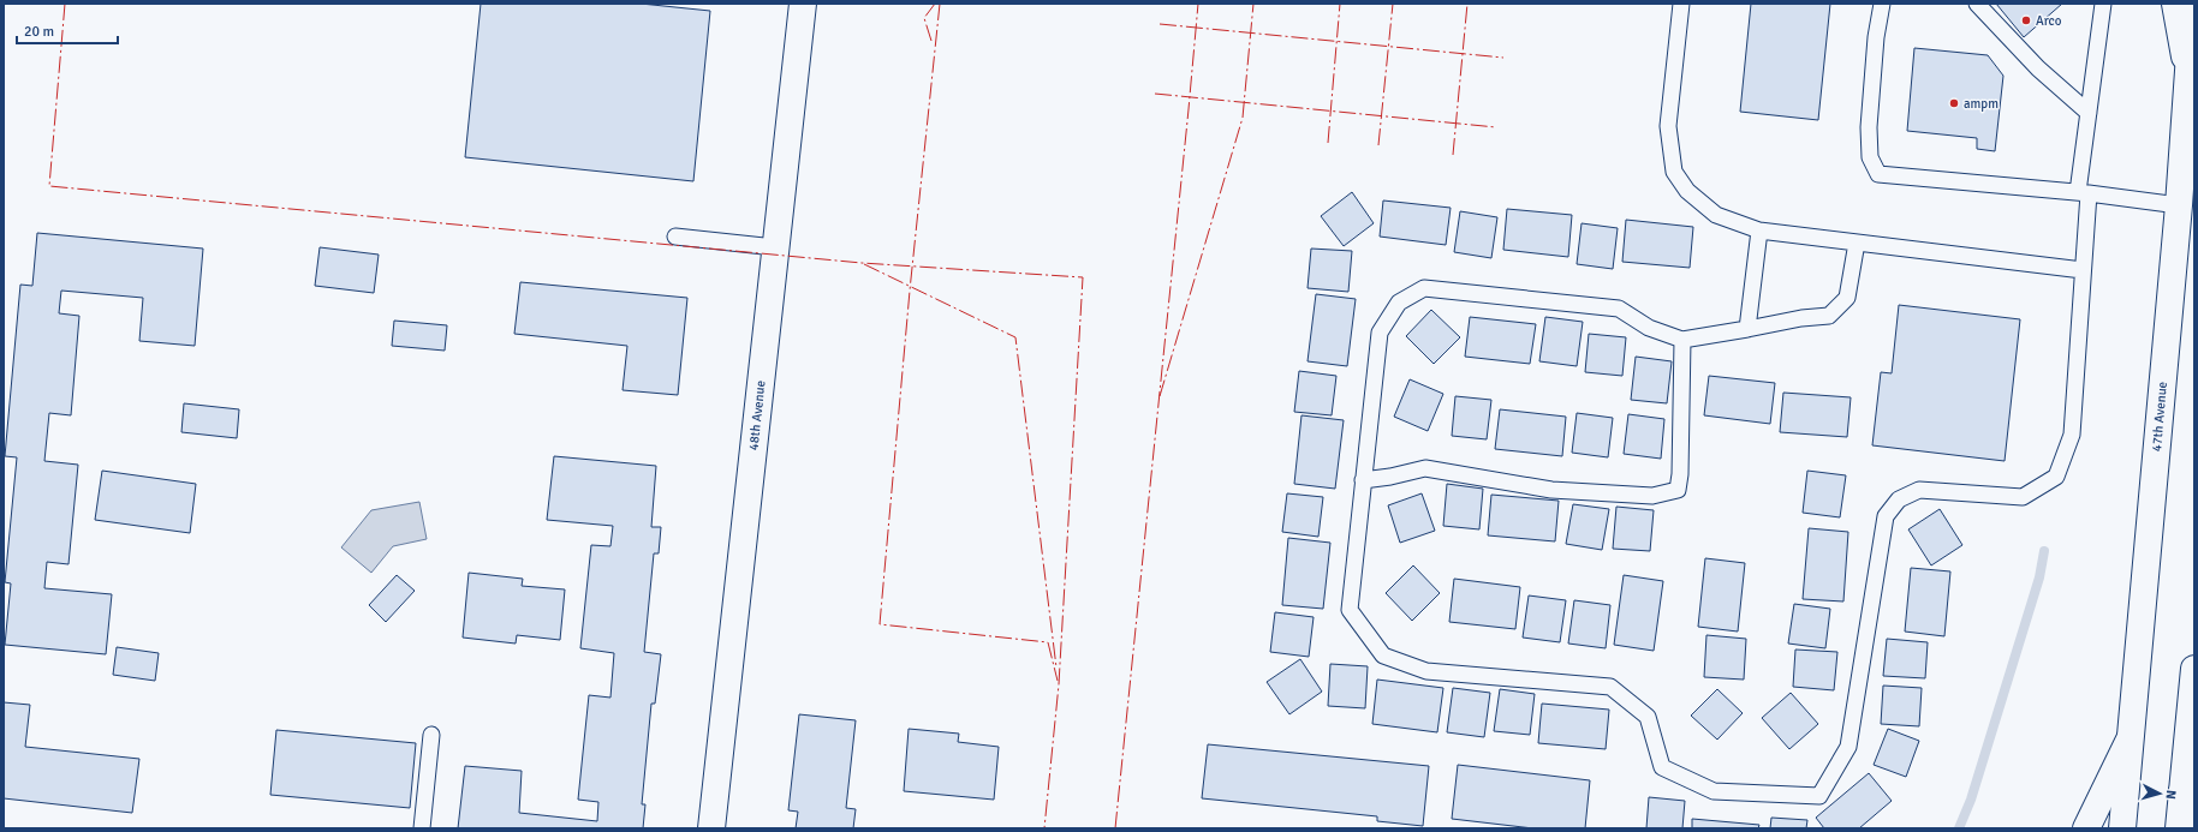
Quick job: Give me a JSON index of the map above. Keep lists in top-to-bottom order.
{
  "streets": {
    "main road": ["48th Avenue", "47th Avenue"]
  },
  "places": ["Arco", "ampm"],
  "scale_bar": "20 m",
  "north": "right"
}
